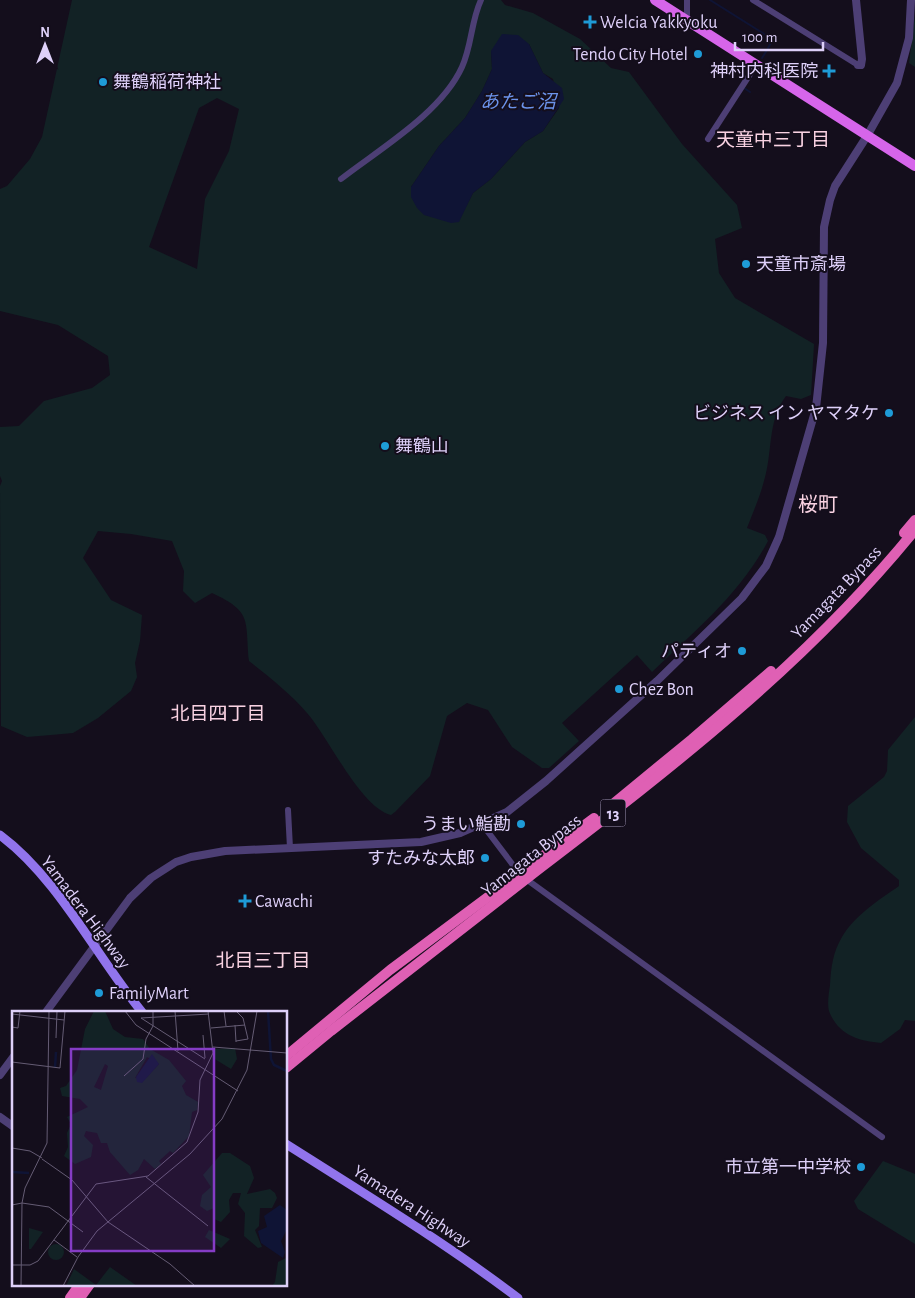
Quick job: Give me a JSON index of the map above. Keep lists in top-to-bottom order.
{
  "streets": {
    "highway": ["Yamagata Bypass", "13"],
    "main road": ["Yamadera Highway"]
  },
  "districts": [
    "天童中三丁目",
    "桜町",
    "北目四丁目",
    "北目三丁目"
  ],
  "water": ["あたご沼"],
  "places": {
    "health": ["Welcia Yakkyoku", "神村内科医院", "Cawachi"],
    "other": [
      "Tendo City Hotel",
      "舞鶴稲荷神社",
      "天童市斎場",
      "ビジネス イン ヤマタケ",
      "舞鶴山",
      "パティオ",
      "Chez Bon",
      "うまい鮨勘",
      "すたみな太郎",
      "FamilyMart",
      "市立第一中学校"
    ]
  },
  "scale_bar": "100 m",
  "north": "top"
}
